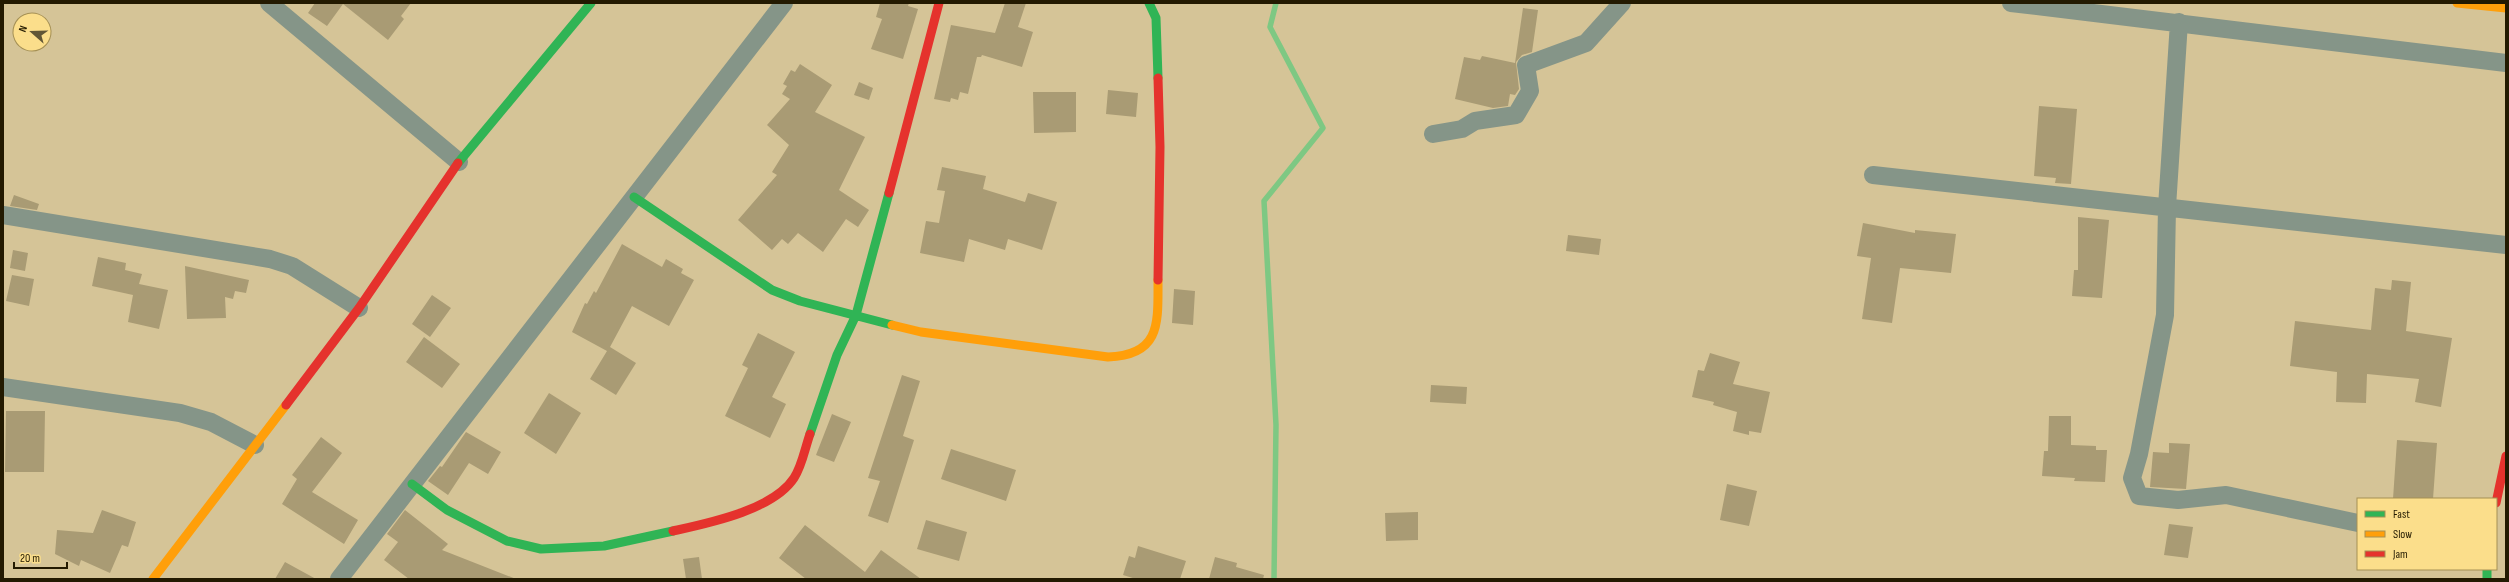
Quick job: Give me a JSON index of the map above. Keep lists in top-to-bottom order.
{
  "legend": ["Fast", "Slow", "Jam"],
  "scale_bar": "20 m",
  "north": "left"
}
